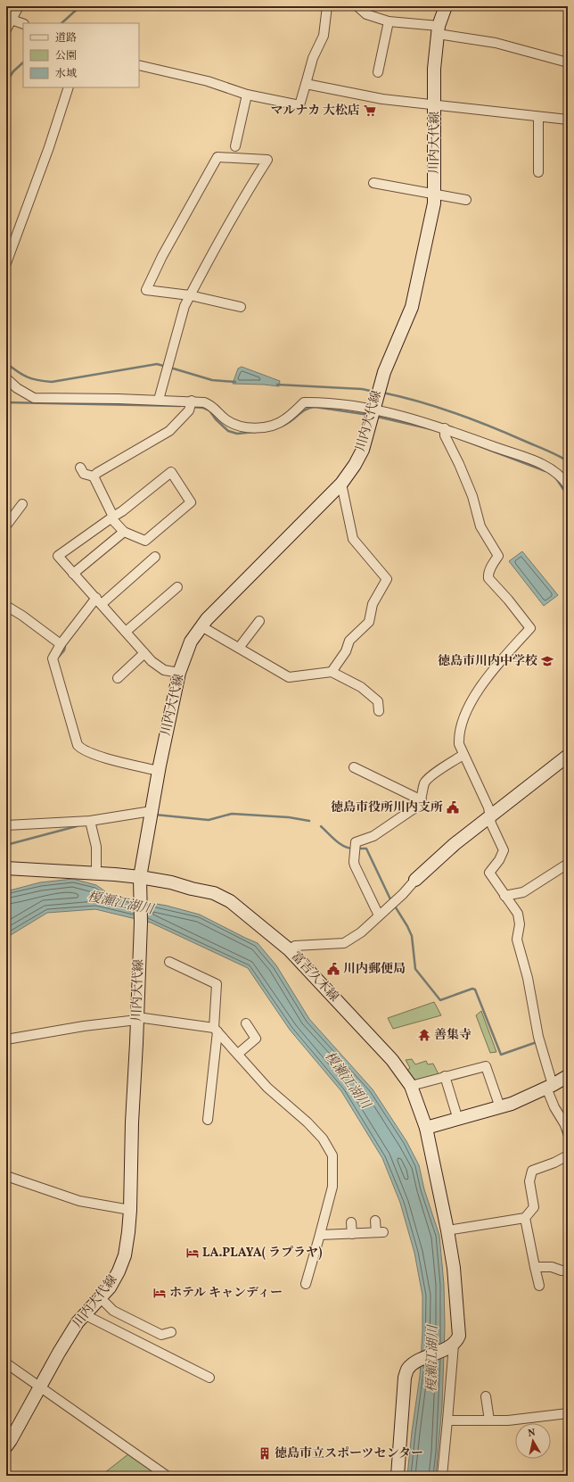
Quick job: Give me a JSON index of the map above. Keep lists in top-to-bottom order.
{
  "streets": {
    "main road": ["川内大代線", "富吉久木線"]
  },
  "crossings": [
    ["川内大代線", "富吉久木線"]
  ],
  "water": ["榎瀬江湖川"],
  "places": {
    "supermarket": ["マルナカ 大松店"],
    "school or university": ["徳島市川内中学校"],
    "public building": ["徳島市役所川内支所", "川内郵便局"],
    "temple": ["善集寺"],
    "hotel": ["LA.PLAYA( ラプラヤ)", "ホテル キャンディー"],
    "building": ["徳島市立スポーツセンター"]
  },
  "legend": ["道路", "公園", "水域"],
  "north": "top"
}
